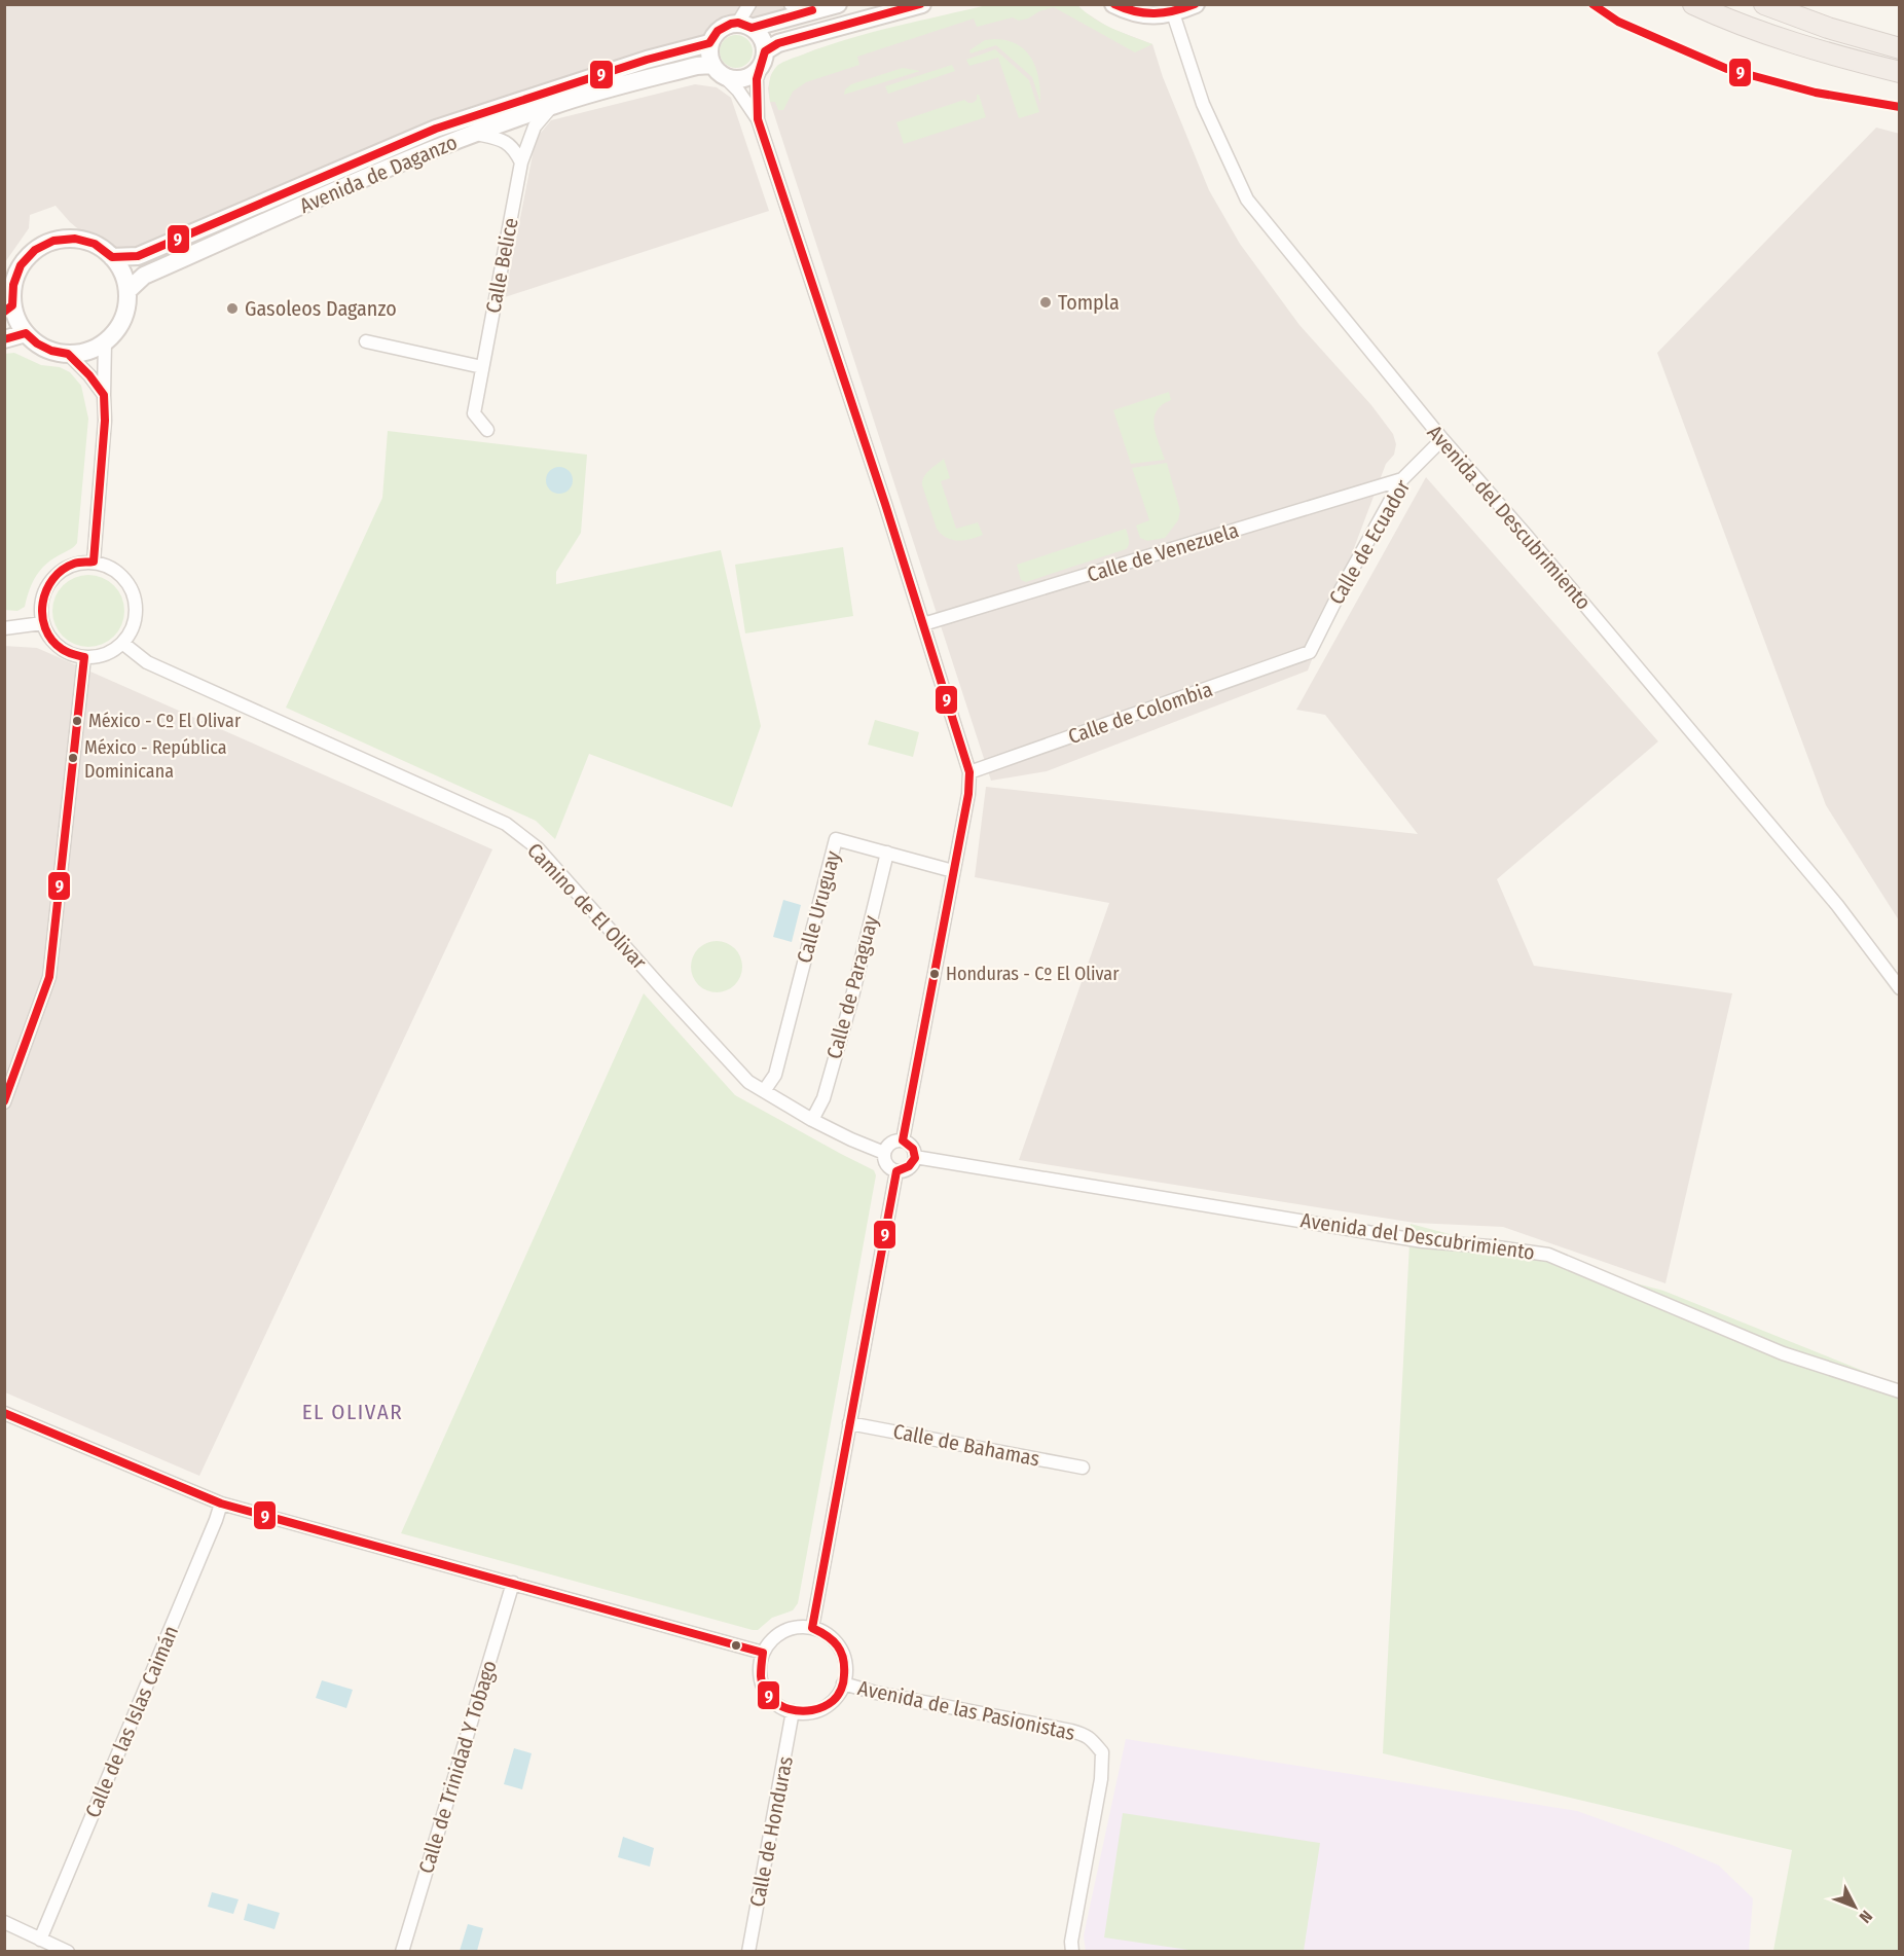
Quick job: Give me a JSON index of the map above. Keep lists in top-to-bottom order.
{
  "streets": {
    "main road": ["Avenida de Daganzo"],
    "street": [
      "Calle Belice",
      "Avenida del Descubrimiento",
      "Calle de Ecuador",
      "Calle de Venezuela",
      "Calle de Colombia",
      "Camino de El Olivar",
      "Calle Uruguay",
      "Calle de Paraguay",
      "Calle de Bahamas",
      "Avenida de las Pasionistas",
      "Calle de las Islas Caimán",
      "Calle de Trinidad Y Tobago",
      "Calle de Honduras"
    ]
  },
  "crossings": [
    ["Avenida de Daganzo", "Calle Belice"],
    ["Avenida del Descubrimiento", "Calle de Ecuador"],
    ["Avenida del Descubrimiento", "Camino de El Olivar"],
    ["Calle de Ecuador", "Calle de Venezuela"],
    ["Calle de Ecuador", "Calle de Colombia"],
    ["Camino de El Olivar", "Calle Uruguay"],
    ["Camino de El Olivar", "Calle de Paraguay"],
    ["Calle Uruguay", "Calle de Paraguay"],
    ["Avenida de las Pasionistas", "Calle de Honduras"]
  ],
  "districts": ["EL OLIVAR"],
  "places": [
    "Tompla",
    "Gasoleos Daganzo",
    "México - Cº El Olivar",
    "México - República Dominicana",
    "Honduras - Cº El Olivar"
  ],
  "lines": ["transit line 9"],
  "north": "bottom right"
}
